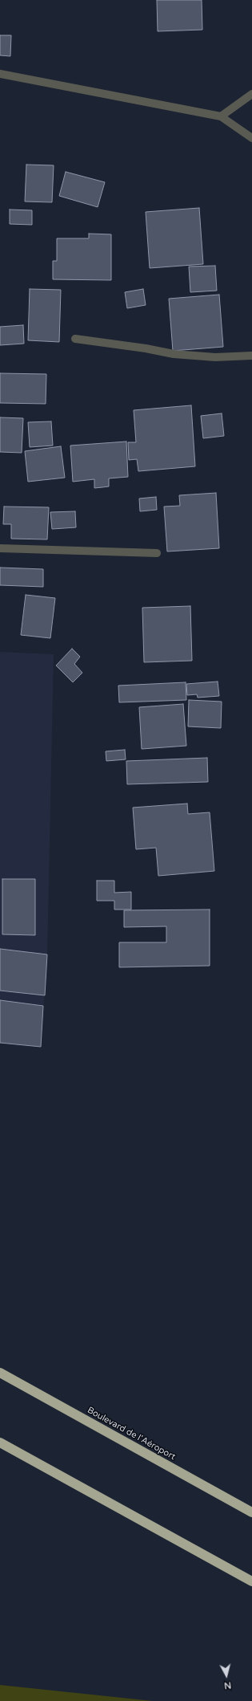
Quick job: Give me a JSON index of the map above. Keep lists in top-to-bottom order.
{
  "streets": {
    "highway": ["Boulevard de l'Aéroport"]
  },
  "north": "bottom"
}
